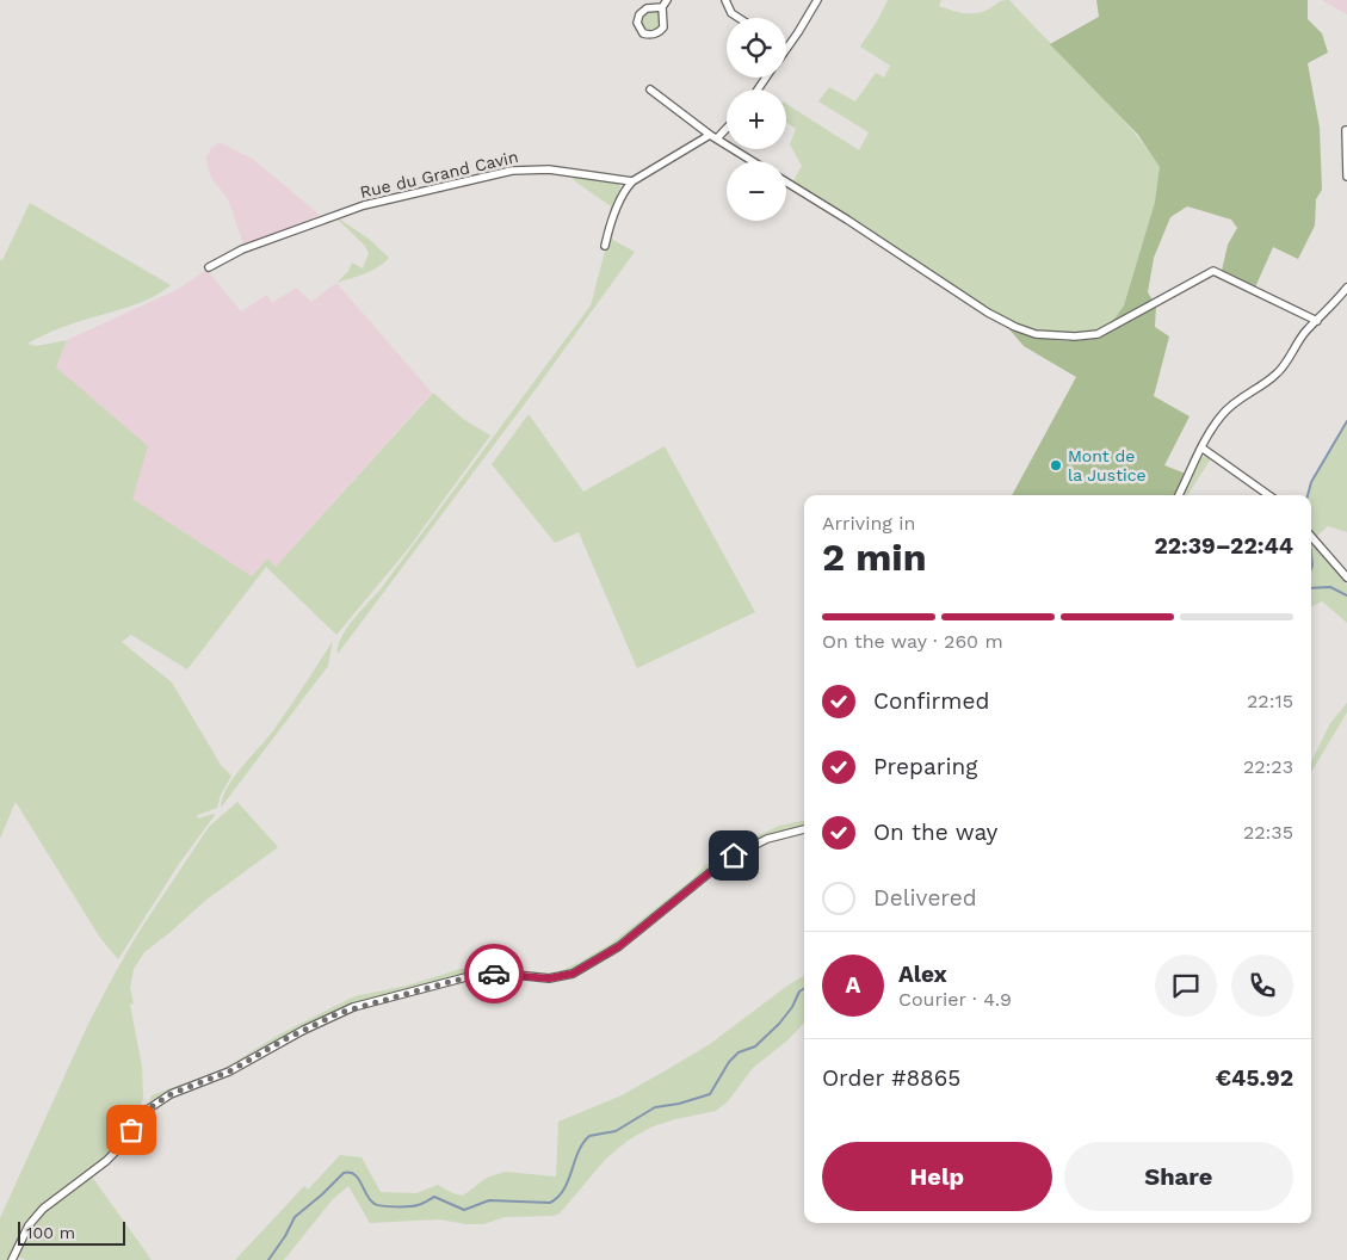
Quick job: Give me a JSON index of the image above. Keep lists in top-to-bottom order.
{
  "streets": {
    "street": ["Rue du Grand Cavin"]
  },
  "places": ["Mont de la Justice"],
  "scale_bar": "100 m",
  "page": {
    "map_buttons": ["+", "−"],
    "heading": ["2 min", "Arriving in", "22:39–22:44"],
    "panel": [
      "Alex",
      "Courier · 4.9",
      "Order #8865",
      "€45.92"
    ],
    "bar": "On the way · 260 m",
    "list": [
      ["Confirmed", "22:15"],
      ["Preparing", "22:23"],
      ["On the way", "22:35"],
      "Delivered"
    ],
    "round": "A",
    "buttons": ["Help", "Share"],
    "scale": "100 m"
  }
}
